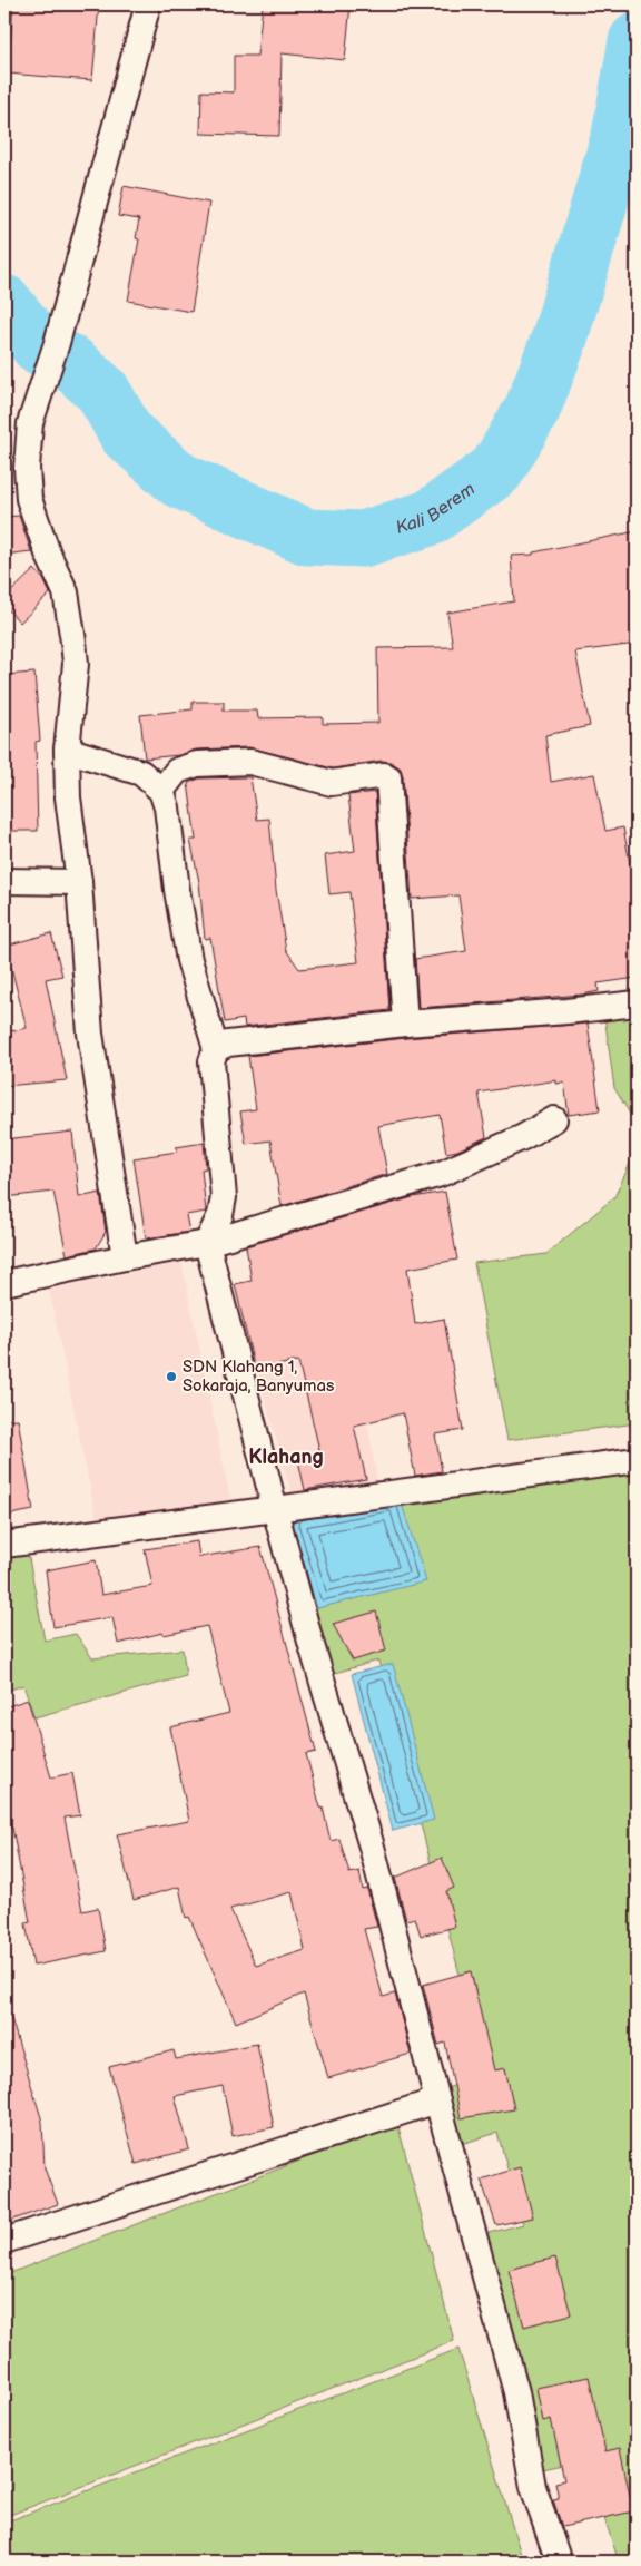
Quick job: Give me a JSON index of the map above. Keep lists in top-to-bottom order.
{
  "districts": ["Klahang"],
  "water": ["Kali Berem"],
  "places": ["SDN Klahang 1, Sokaraja, Banyumas"]
}
